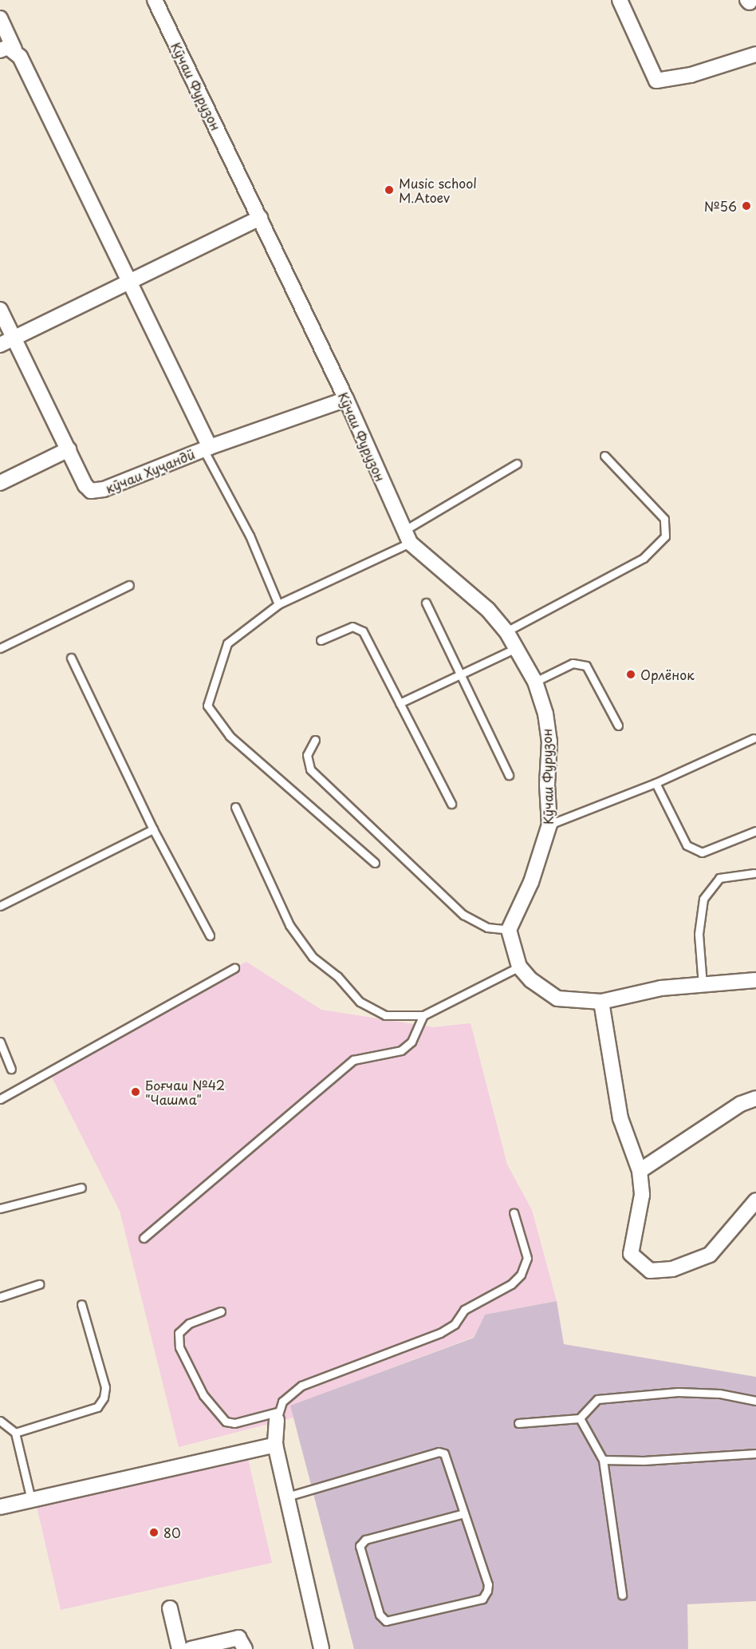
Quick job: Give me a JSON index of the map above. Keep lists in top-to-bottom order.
{
  "streets": {
    "street": ["Кӯчаи Фурузон", "кӯчаи Хуҷандӣ"]
  },
  "crossings": [
    ["Кӯчаи Фурузон", "кӯчаи Хуҷандӣ"]
  ],
  "places": [
    "Music school M.Atoev",
    "№56",
    "Орлёнок",
    "Боғчаи №42 \"Чашма\"",
    "80"
  ]
}
